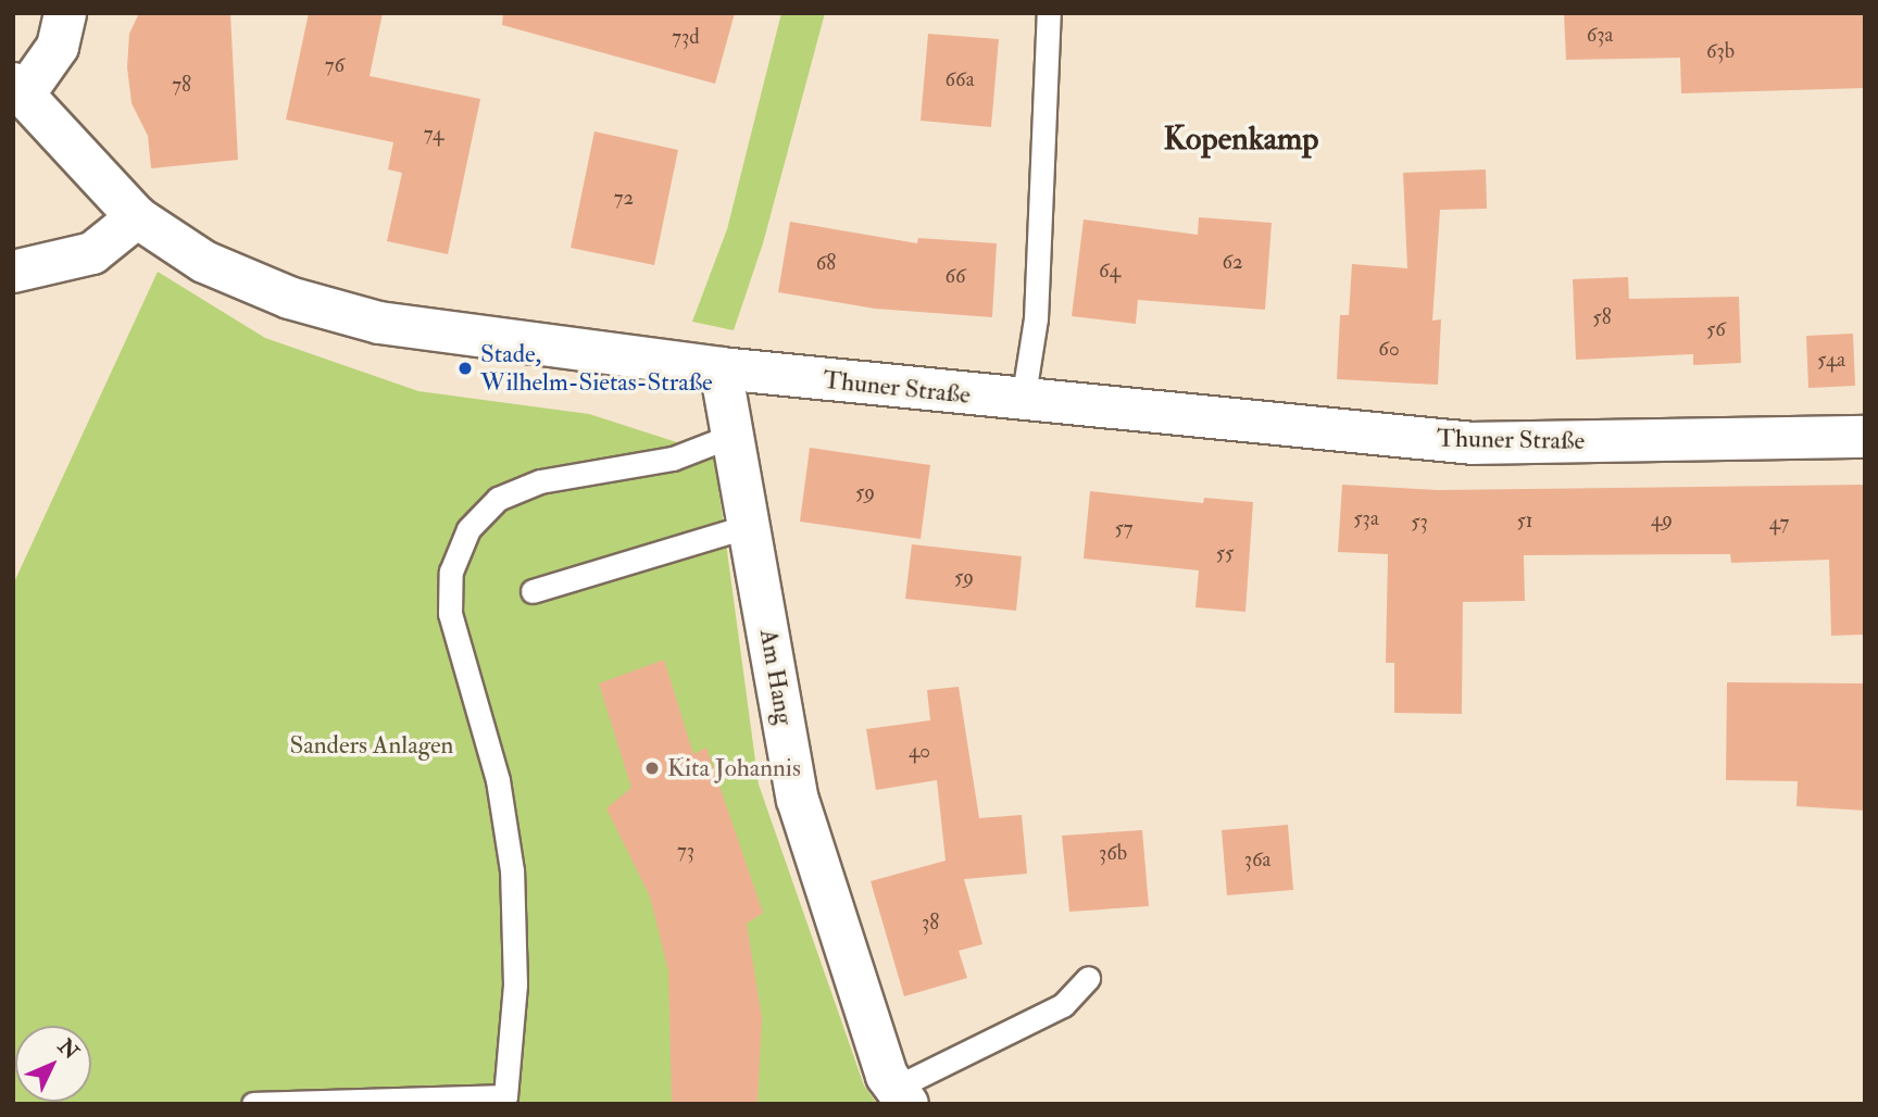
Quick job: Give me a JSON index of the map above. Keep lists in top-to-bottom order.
{
  "streets": {
    "street": ["Thuner Straße", "Am Hang"]
  },
  "crossings": [
    ["Thuner Straße", "Am Hang"]
  ],
  "districts": ["Kopenkamp"],
  "parks": ["Sanders Anlagen"],
  "places": ["Stade, Wilhelm-Sietas-Straße", "Kita Johannis"],
  "house_numbers": [
    "63a",
    "73d",
    "63b",
    "76",
    "66a",
    "78",
    "74",
    "72",
    "62",
    "68",
    "64",
    "66",
    "58",
    "56",
    "60",
    "54a",
    "59",
    "53a",
    "49",
    "51",
    "53",
    "47",
    "57",
    "55",
    "59",
    "40",
    "73",
    "36b",
    "36a",
    "38"
  ],
  "north": "top right"
}
